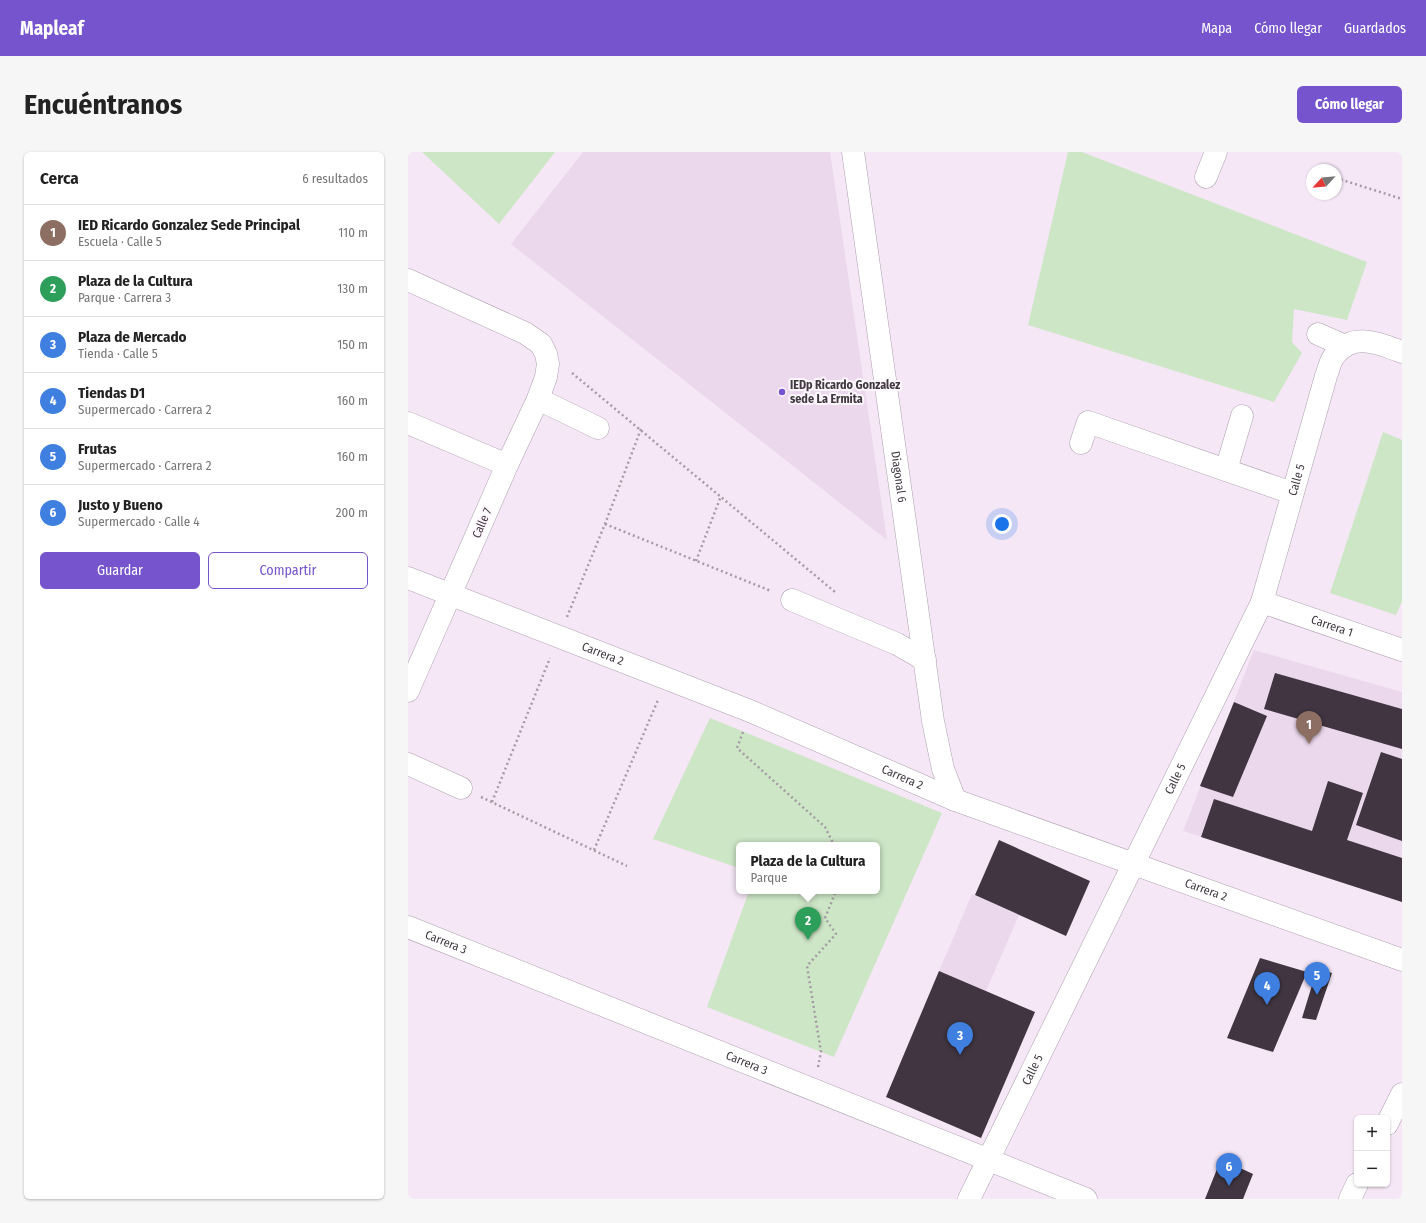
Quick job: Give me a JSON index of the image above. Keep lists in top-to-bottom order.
{
  "streets": {
    "street": [
      "Diagonal 6",
      "Calle 5",
      "Calle 7",
      "Carrera 1",
      "Carrera 2",
      "Carrera 3"
    ]
  },
  "crossings": [
    ["Diagonal 6", "Carrera 2"],
    ["Calle 5", "Carrera 1"],
    ["Calle 5", "Carrera 2"],
    ["Calle 5", "Carrera 3"],
    ["Calle 7", "Carrera 2"]
  ],
  "places": ["IEDp Ricardo Gonzalez sede La Ermita"],
  "north": "bottom left",
  "page": {
    "header": "Mapleaf",
    "nav": ["Mapa", "Cómo llegar", "Guardados"],
    "buttons": [
      "Cómo llegar",
      ["Guardar", "Compartir"]
    ],
    "title": "Encuéntranos",
    "heading": ["Cerca", "6 resultados"],
    "list": [
      {
        "mark": "1",
        "name": "IED Ricardo Gonzalez Sede Principal",
        "note": "Escuela · Calle 5",
        "value": "110 m"
      },
      {
        "mark": "2",
        "name": "Plaza de la Cultura",
        "note": "Parque · Carrera 3",
        "value": "130 m"
      },
      {
        "mark": "3",
        "name": "Plaza de Mercado",
        "note": "Tienda · Calle 5",
        "value": "150 m"
      },
      {
        "mark": "4",
        "name": "Tiendas D1",
        "note": "Supermercado · Carrera 2",
        "value": "160 m"
      },
      {
        "mark": "5",
        "name": "Frutas",
        "note": "Supermercado · Carrera 2",
        "value": "160 m"
      },
      {
        "mark": "6",
        "name": "Justo y Bueno",
        "note": "Supermercado · Calle 4",
        "value": "200 m"
      }
    ],
    "pins": [
      "1",
      "2",
      "5",
      "4",
      "3",
      "6"
    ],
    "popup": ["Plaza de la Cultura", "Parque"],
    "map_buttons": ["+", "−"]
  }
}
